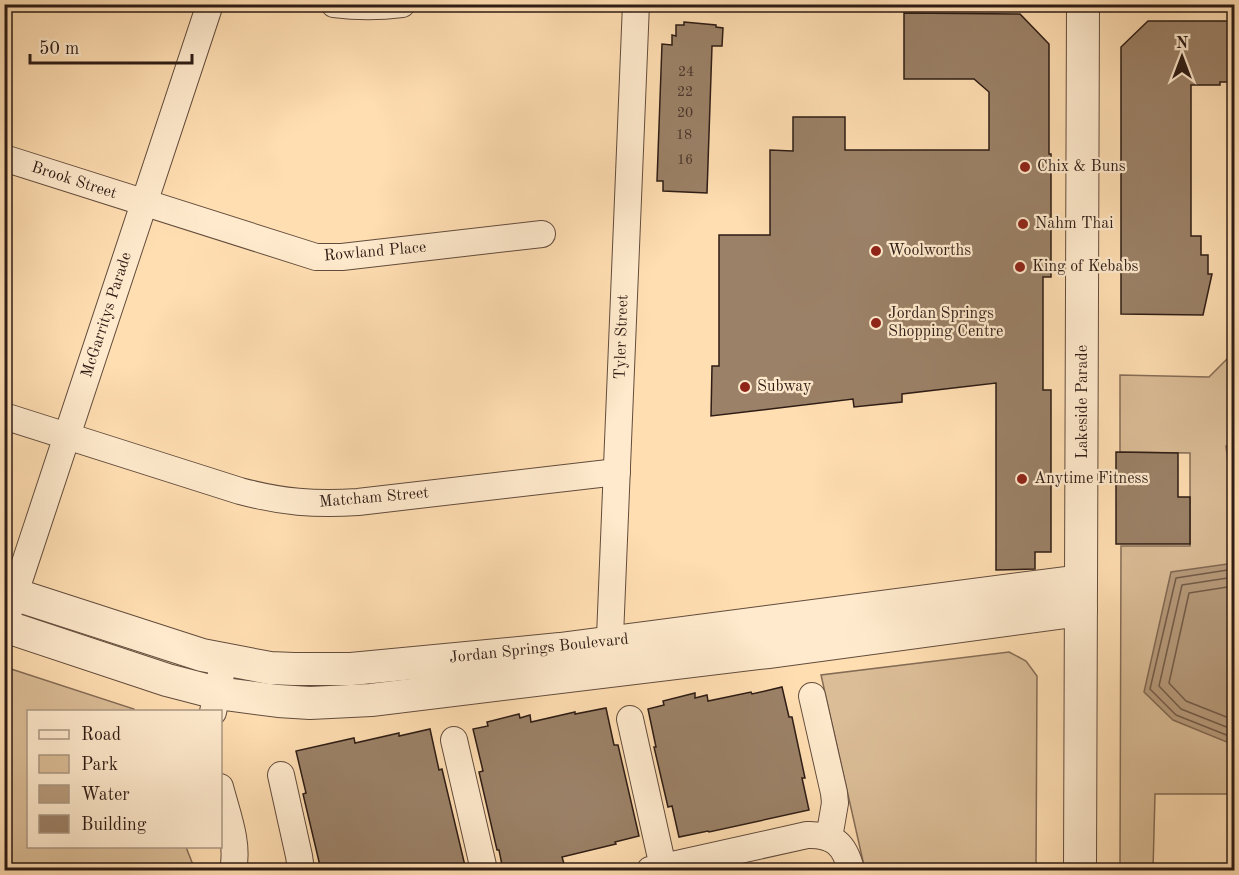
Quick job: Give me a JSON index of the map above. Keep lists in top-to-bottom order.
{
  "streets": {
    "street": [
      "Brook Street",
      "Rowland Place",
      "McGarritys Parade",
      "Tyler Street",
      "Lakeside Parade",
      "Matcham Street",
      "Jordan Springs Boulevard"
    ]
  },
  "crossings": [
    ["Brook Street", "Rowland Place"],
    ["Brook Street", "McGarritys Parade"],
    ["Rowland Place", "McGarritys Parade"],
    ["McGarritys Parade", "Matcham Street"],
    ["McGarritys Parade", "Jordan Springs Boulevard"],
    ["Tyler Street", "Matcham Street"],
    ["Tyler Street", "Jordan Springs Boulevard"],
    ["Lakeside Parade", "Jordan Springs Boulevard"]
  ],
  "places": [
    "Chix & Buns",
    "Nahm Thai",
    "Woolworths",
    "King of Kebabs",
    "Jordan Springs Shopping Centre",
    "Subway",
    "Anytime Fitness"
  ],
  "house_numbers": [
    "24",
    "22",
    "20",
    "18",
    "16"
  ],
  "legend": [
    "Road",
    "Park",
    "Water",
    "Building"
  ],
  "scale_bar": "50 m",
  "north": "top"
}
